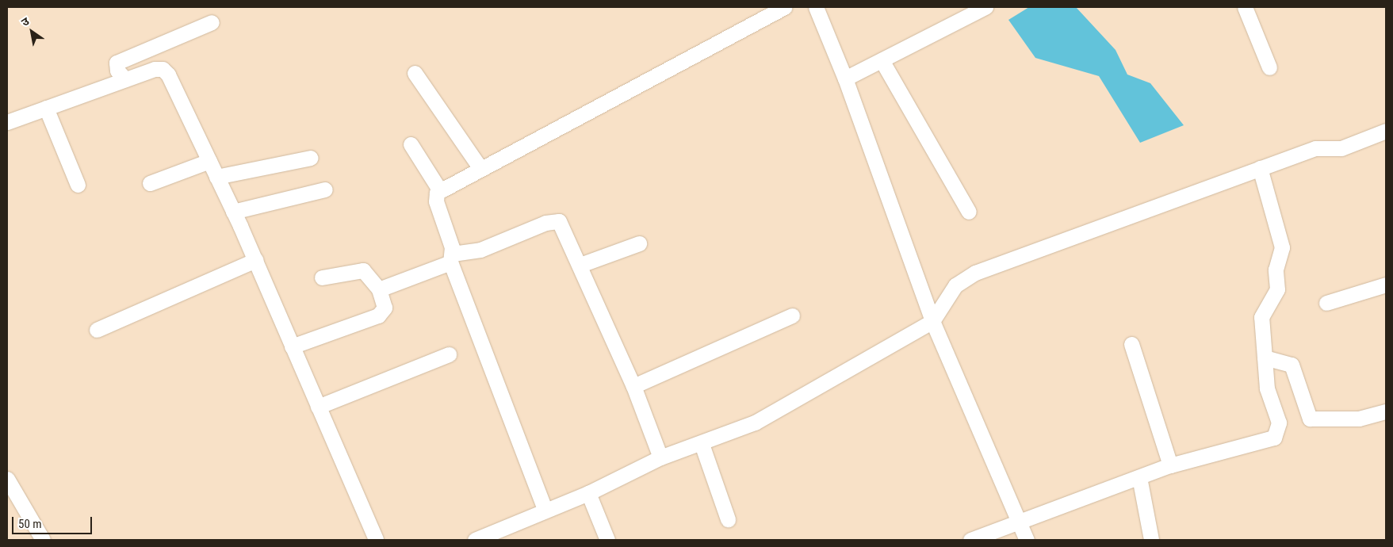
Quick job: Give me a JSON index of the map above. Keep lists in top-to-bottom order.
{
  "scale_bar": "50 m",
  "north": "top left"
}
